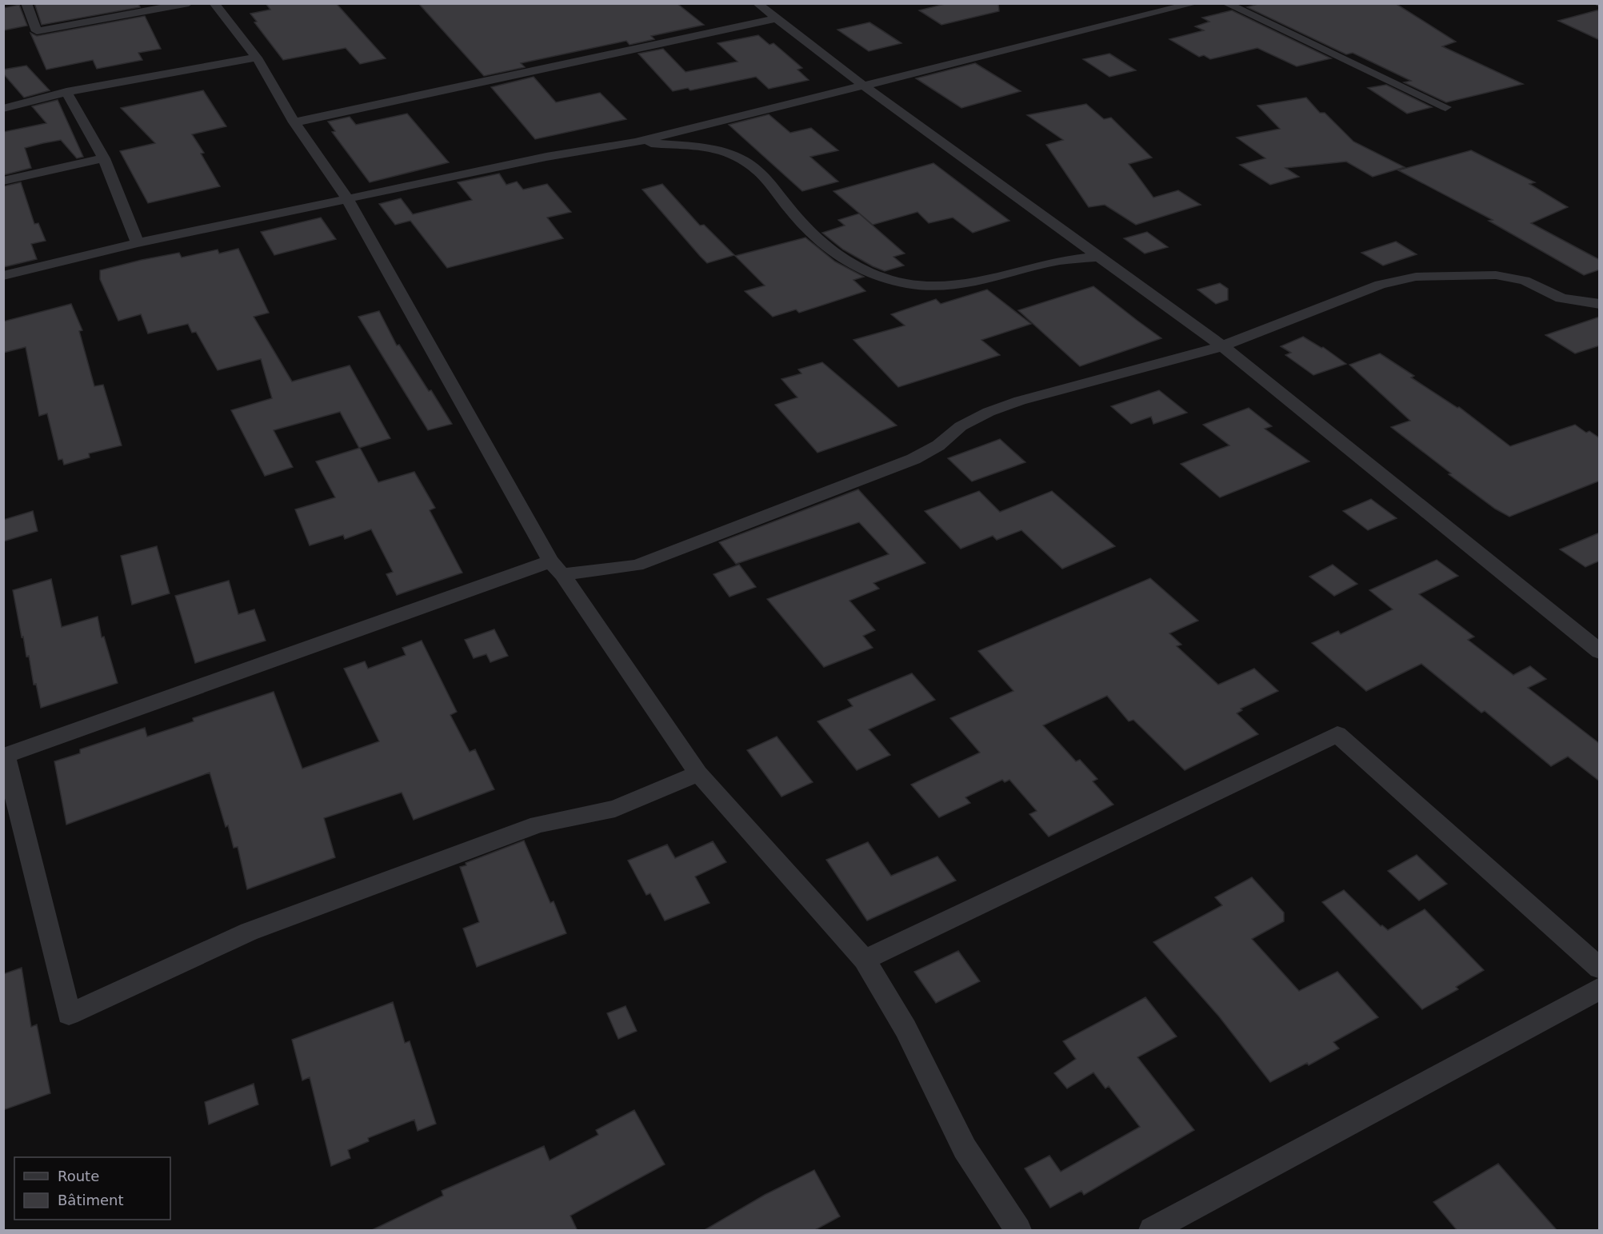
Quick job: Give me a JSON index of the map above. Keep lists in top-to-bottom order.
{
  "legend": ["Route", "Bâtiment"]
}
